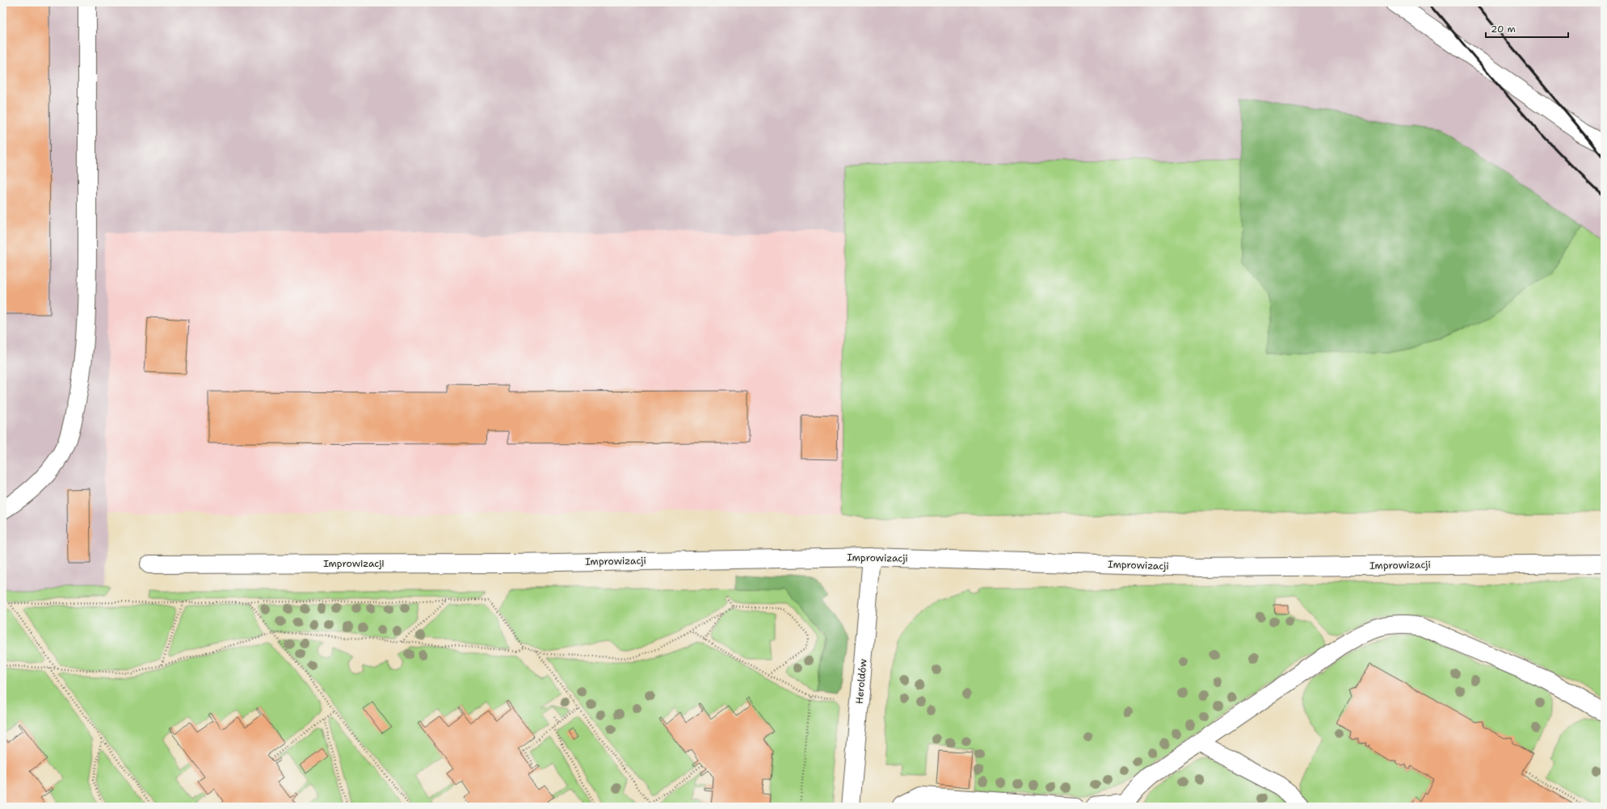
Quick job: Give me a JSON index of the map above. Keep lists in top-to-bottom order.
{
  "streets": {
    "street": ["Improwizacji", "Heroldów"]
  },
  "crossings": [
    ["Improwizacji", "Heroldów"]
  ],
  "scale_bar": "20 m"
}
